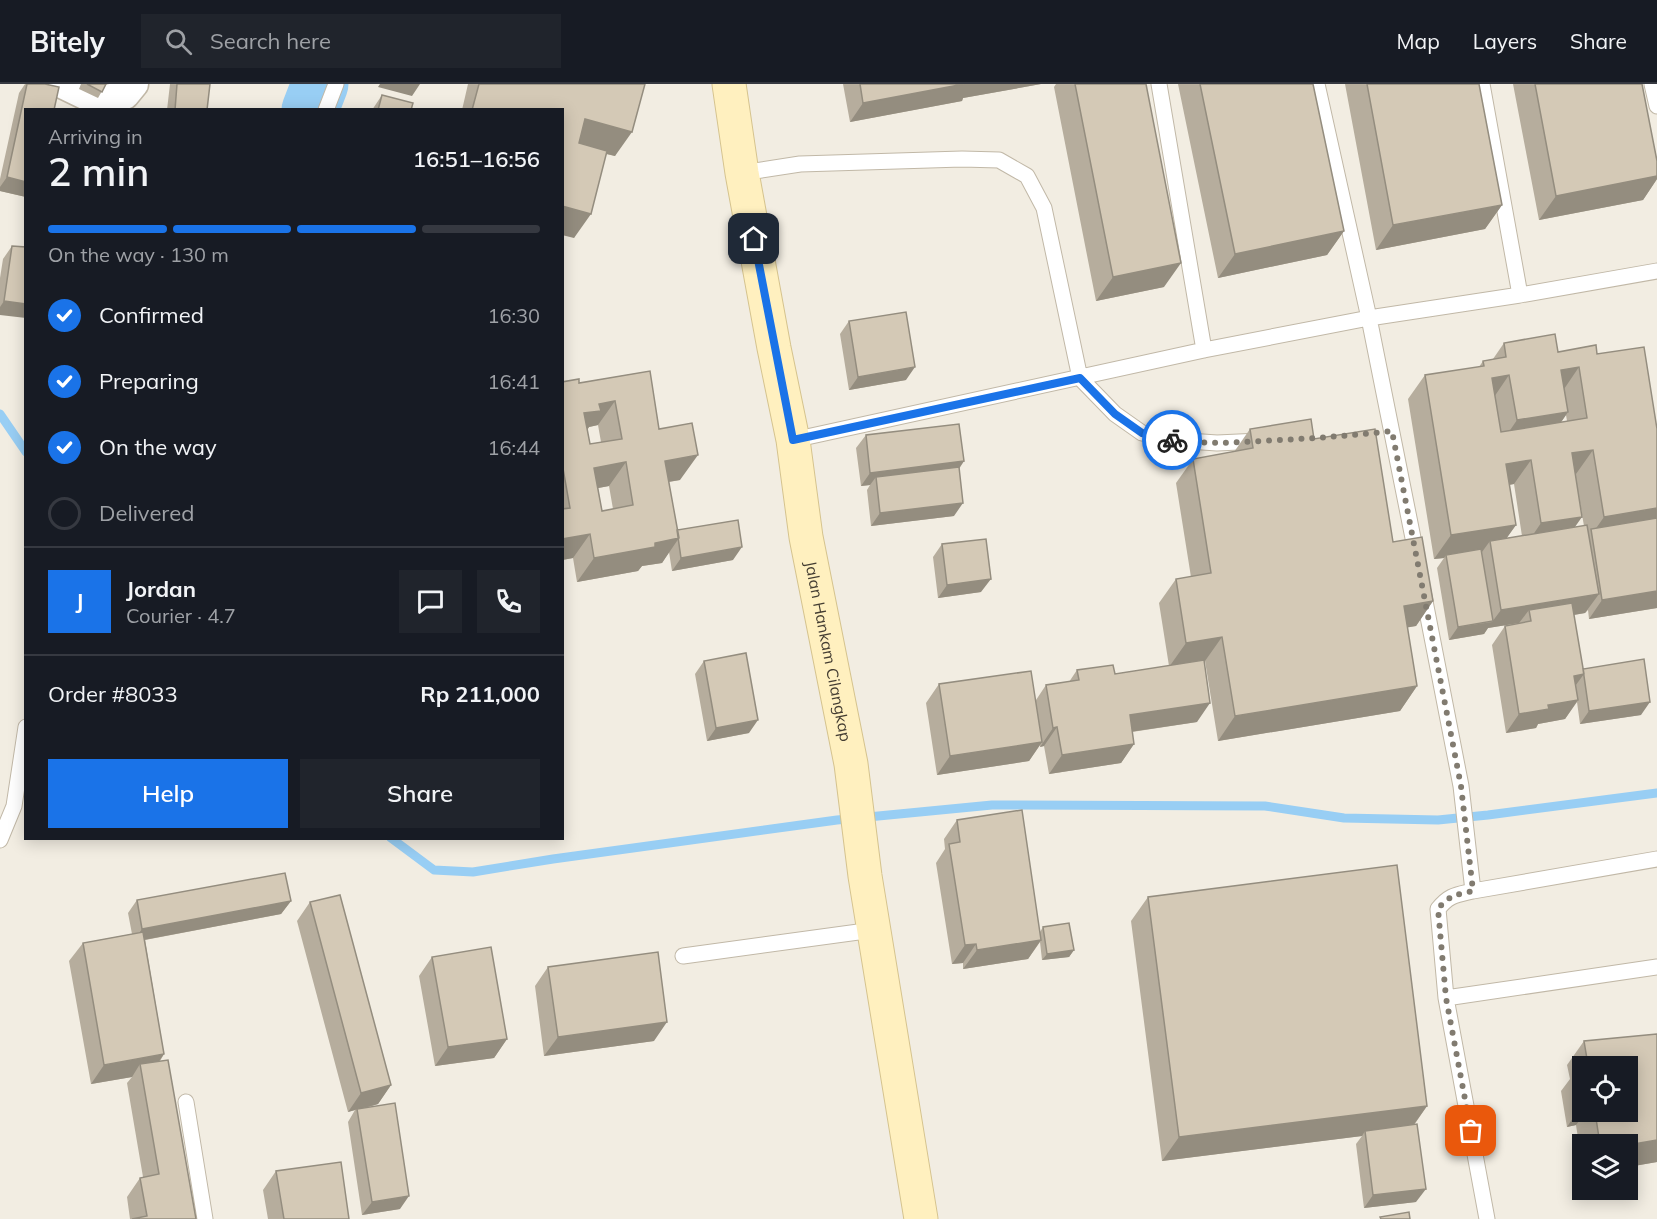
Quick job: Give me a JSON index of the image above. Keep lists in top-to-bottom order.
{
  "streets": {
    "street": ["Jalan Hankam Cilangkap"]
  },
  "page": {
    "header": "Bitely",
    "search": "Search here",
    "nav": ["Map", "Layers", "Share"],
    "heading": ["2 min", "Arriving in", "16:51–16:56"],
    "panel": [
      "Jordan",
      "Courier · 4.7",
      "Order #8033",
      "Rp 211,000"
    ],
    "bar": "On the way · 130 m",
    "list": [
      ["Confirmed", "16:30"],
      ["Preparing", "16:41"],
      ["On the way", "16:44"],
      "Delivered"
    ],
    "round": "J",
    "buttons": ["Help", "Share"]
  }
}
